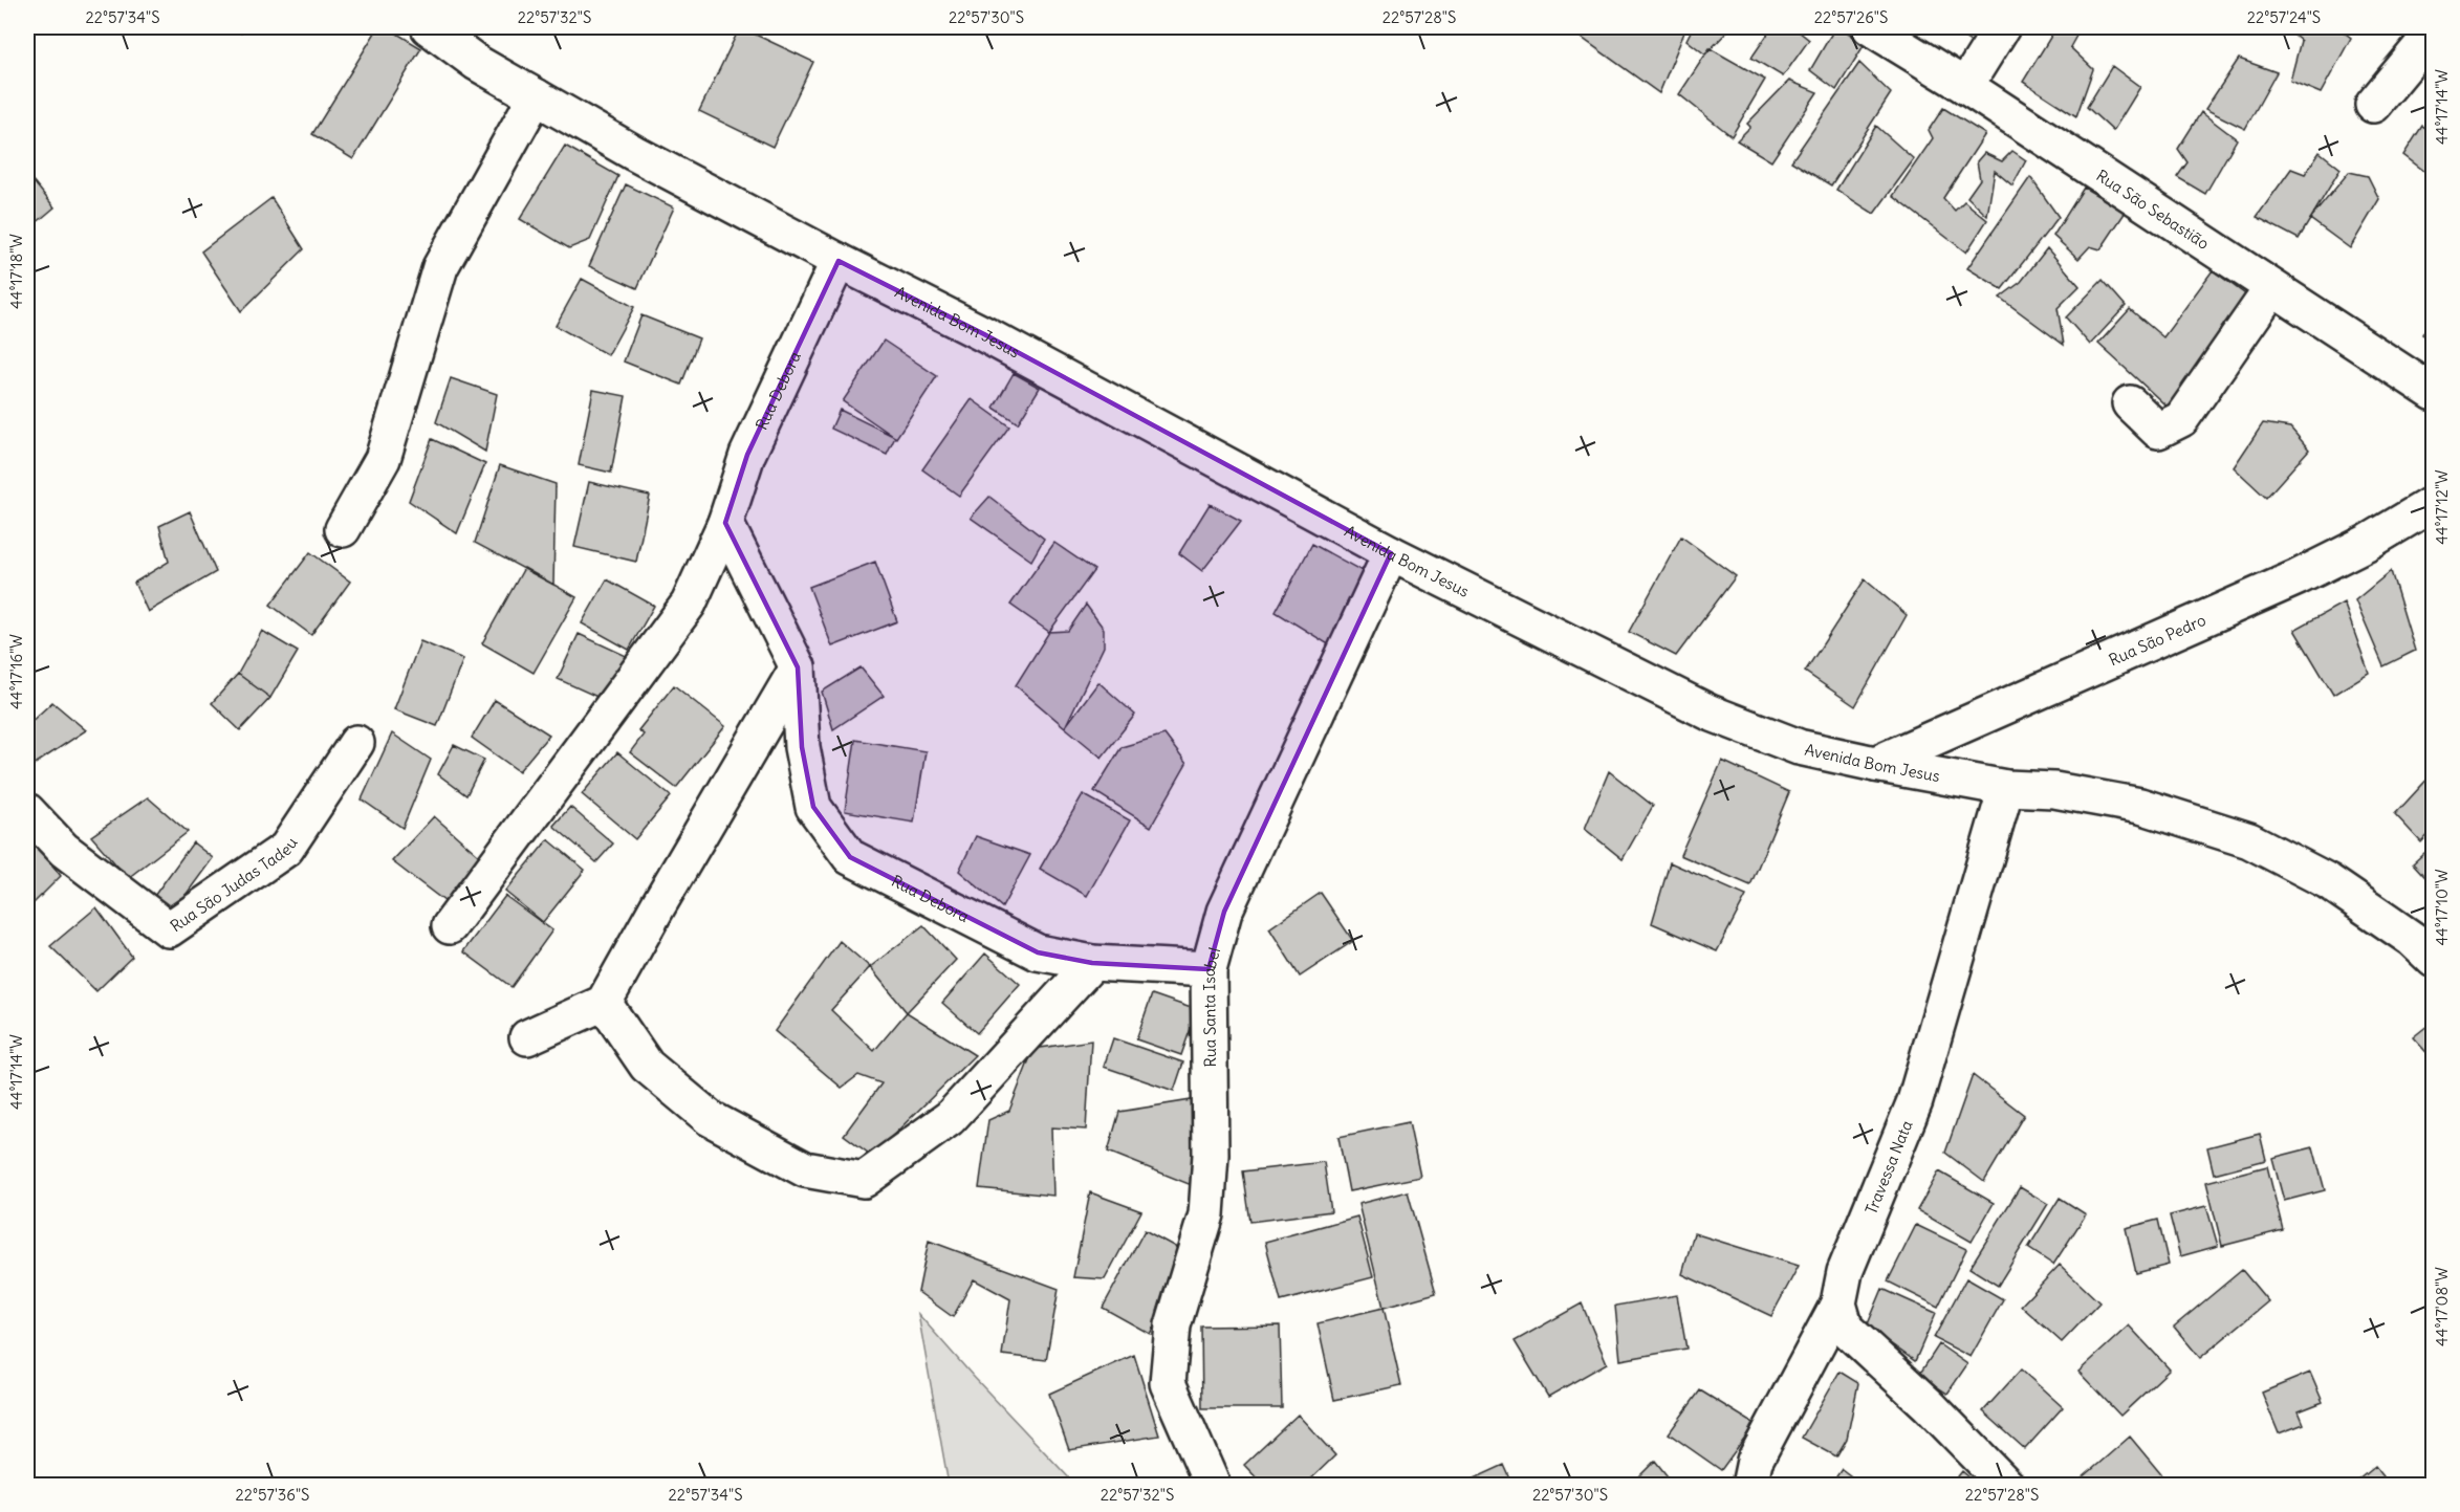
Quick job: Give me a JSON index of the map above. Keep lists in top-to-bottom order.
{
  "streets": {
    "street": [
      "Rua São Sebastião",
      "Avenida Bom Jesus",
      "Rua Debora",
      "Rua São Pedro",
      "Rua São Judas Tadeu",
      "Rua Santa Isabel",
      "Travessa Nata"
    ]
  },
  "crossings": [
    ["Avenida Bom Jesus", "Rua Debora"],
    ["Avenida Bom Jesus", "Rua São Pedro"],
    ["Avenida Bom Jesus", "Rua Santa Isabel"],
    ["Avenida Bom Jesus", "Travessa Nata"],
    ["Rua Debora", "Rua Santa Isabel"]
  ],
  "coordinates": [
    "22°57'34\"S",
    "22°57'32\"S",
    "22°57'30\"S",
    "22°57'28\"S",
    "22°57'26\"S",
    "22°57'24\"S",
    "44°17'14\"W",
    "44°17'18\"W",
    "44°17'12\"W",
    "44°17'16\"W",
    "44°17'10\"W",
    "44°17'08\"W",
    "22°57'36\"S"
  ]
}
